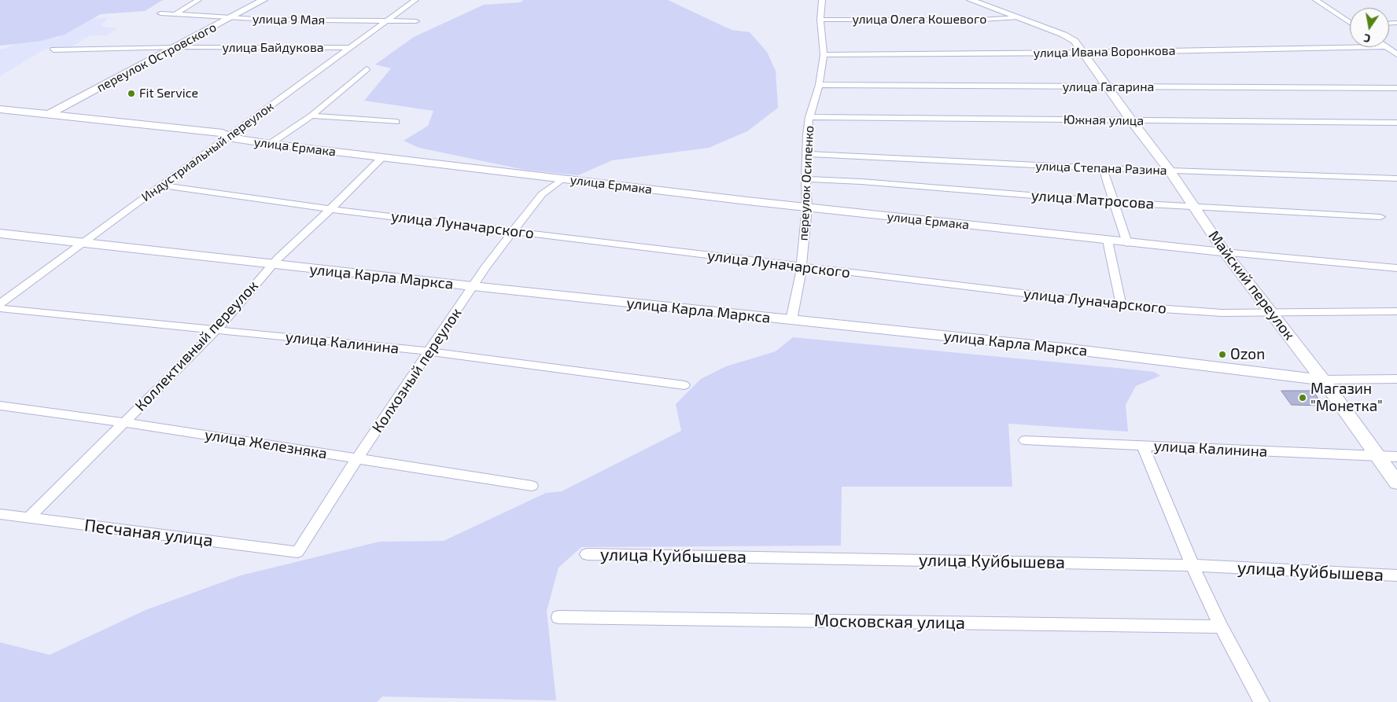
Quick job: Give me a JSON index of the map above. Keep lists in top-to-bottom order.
{
  "streets": {
    "main road": [
      "переулок Островского",
      "улица Ермака",
      "улица Карла Маркса",
      "Майский переулок"
    ],
    "street": [
      "улица 9 Мая",
      "улица Олега Кошевого",
      "улица Байдукова",
      "улица Ивана Воронкова",
      "улица Гагарина",
      "Южная улица",
      "Индустриальный переулок",
      "улица Степана Разина",
      "переулок Осипенко",
      "улица Матросова",
      "улица Луначарского",
      "улица Калинина",
      "Коллективный переулок",
      "Колхозный переулок",
      "улица Железняка",
      "Песчаная улица",
      "улица Куйбышева",
      "Московская улица"
    ]
  },
  "crossings": [
    ["улица 9 Мая", "переулок Островского"],
    ["улица 9 Мая", "Индустриальный переулок"],
    ["улица Олега Кошевого", "переулок Осипенко"],
    ["улица Олега Кошевого", "Майский переулок"],
    ["улица Байдукова", "переулок Островского"],
    ["улица Байдукова", "Индустриальный переулок"],
    ["улица Ивана Воронкова", "переулок Осипенко"],
    ["улица Ивана Воронкова", "Майский переулок"],
    ["переулок Островского", "улица Ермака"],
    ["улица Гагарина", "переулок Осипенко"],
    ["улица Гагарина", "Майский переулок"],
    ["Южная улица", "переулок Осипенко"],
    ["Южная улица", "Майский переулок"],
    ["улица Ермака", "Индустриальный переулок"],
    ["улица Ермака", "переулок Осипенко"],
    ["улица Ермака", "Майский переулок"],
    ["улица Ермака", "Коллективный переулок"],
    ["улица Ермака", "Колхозный переулок"],
    ["Индустриальный переулок", "улица Луначарского"],
    ["Индустриальный переулок", "улица Карла Маркса"],
    ["улица Степана Разина", "переулок Осипенко"],
    ["улица Степана Разина", "Майский переулок"],
    ["переулок Осипенко", "улица Матросова"],
    ["переулок Осипенко", "улица Луначарского"],
    ["переулок Осипенко", "улица Карла Маркса"],
    ["улица Матросова", "Майский переулок"],
    ["улица Луначарского", "Майский переулок"],
    ["улица Луначарского", "Коллективный переулок"],
    ["улица Луначарского", "Колхозный переулок"],
    ["улица Карла Маркса", "Майский переулок"],
    ["улица Карла Маркса", "Коллективный переулок"],
    ["улица Карла Маркса", "Колхозный переулок"],
    ["Майский переулок", "улица Калинина"],
    ["улица Калинина", "Коллективный переулок"],
    ["улица Калинина", "Колхозный переулок"],
    ["Коллективный переулок", "улица Железняка"],
    ["Коллективный переулок", "Песчаная улица"],
    ["Колхозный переулок", "улица Железняка"],
    ["Колхозный переулок", "Песчаная улица"]
  ],
  "places": ["Fit Service", "Ozon", "Магазин \"Монетка\""],
  "north": "bottom"
}
